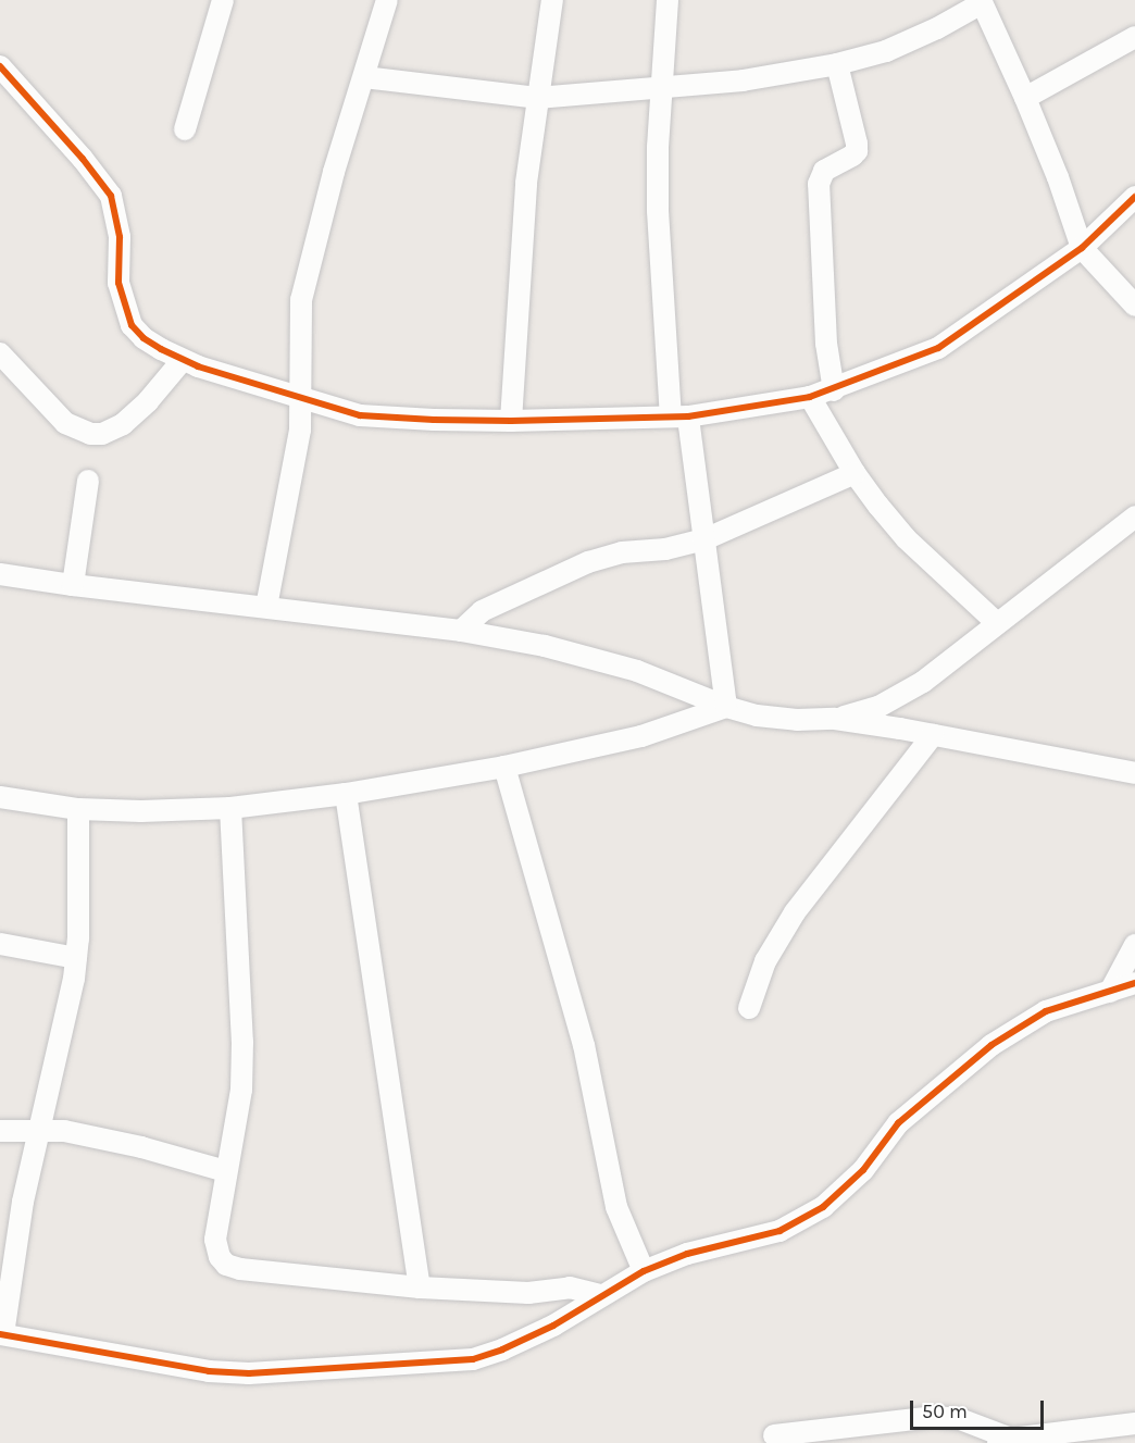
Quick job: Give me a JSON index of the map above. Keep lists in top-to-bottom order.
{
  "scale_bar": "50 m"
}
